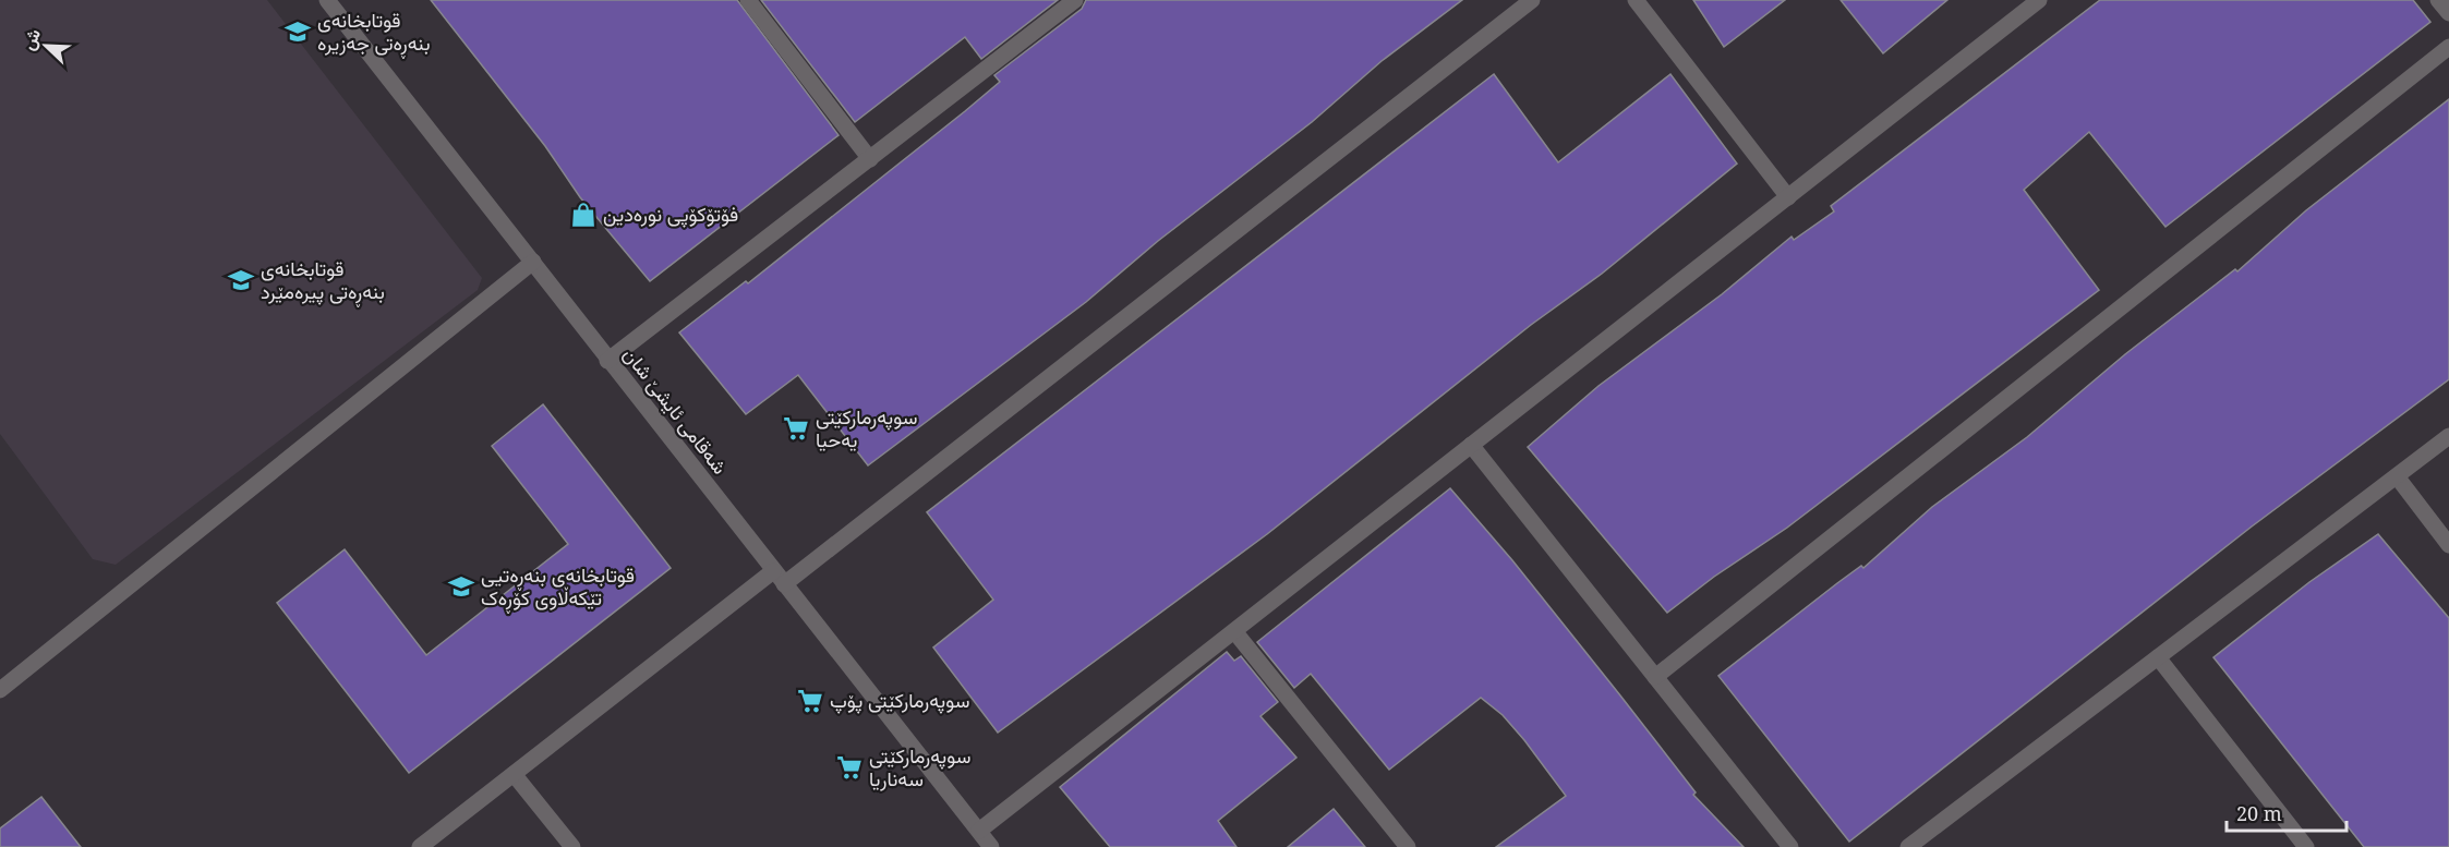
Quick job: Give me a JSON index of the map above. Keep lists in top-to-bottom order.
{
  "streets": {
    "street": ["شەقامی ئایشێ شان"]
  },
  "places": {
    "school or university": ["قوتابخانەی بنەڕەتی جەزیرە", "قوتابخانەی بنەڕەتی پیرەمێرد", "قوتابخانەی بنەڕەتیی تێکەڵاوی کۆڕەک"],
    "shop": ["فۆتۆکۆپی نورەدین"],
    "supermarket": ["سوپەرمارکێتی یەحیا", "سوپەرمارکێتی پۆپ", "سوپەرمارکێتی سەناریا"]
  },
  "scale_bar": "20 m",
  "north": "top left"
}
